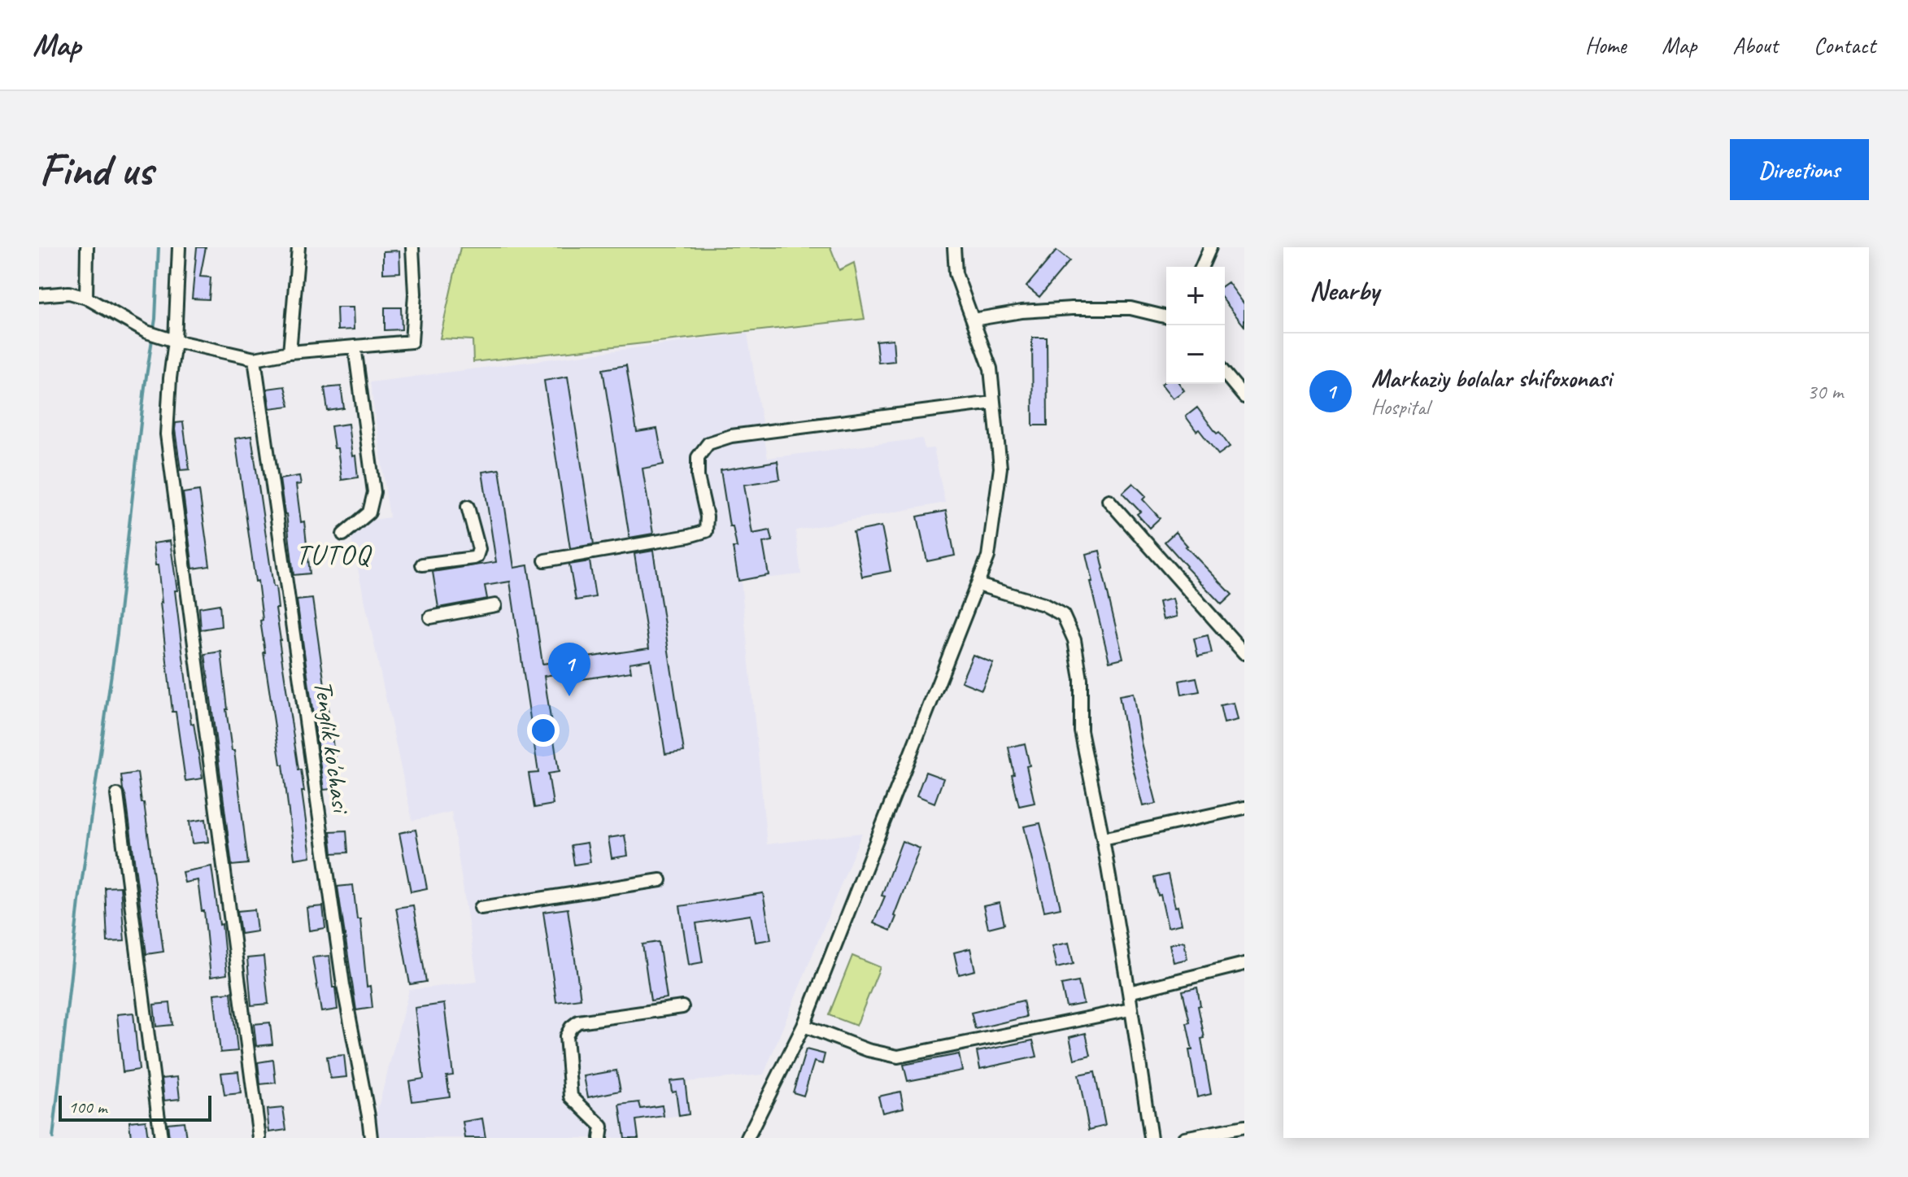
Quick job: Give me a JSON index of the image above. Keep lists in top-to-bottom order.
{
  "streets": {
    "street": ["Tenglik ko'chasi"]
  },
  "districts": ["TUTOQ"],
  "scale_bar": "100 m",
  "page": {
    "header": "Map",
    "nav": [
      "Home",
      "Map",
      "About",
      "Contact"
    ],
    "buttons": "Directions",
    "title": "Find us",
    "heading": "Nearby",
    "map_buttons": ["+", "−"],
    "list": [
      {
        "mark": "1",
        "name": "Markaziy bolalar shifoxonasi",
        "note": "Hospital",
        "value": "30 m"
      }
    ],
    "pins": "1",
    "scale": "100 m"
  }
}
